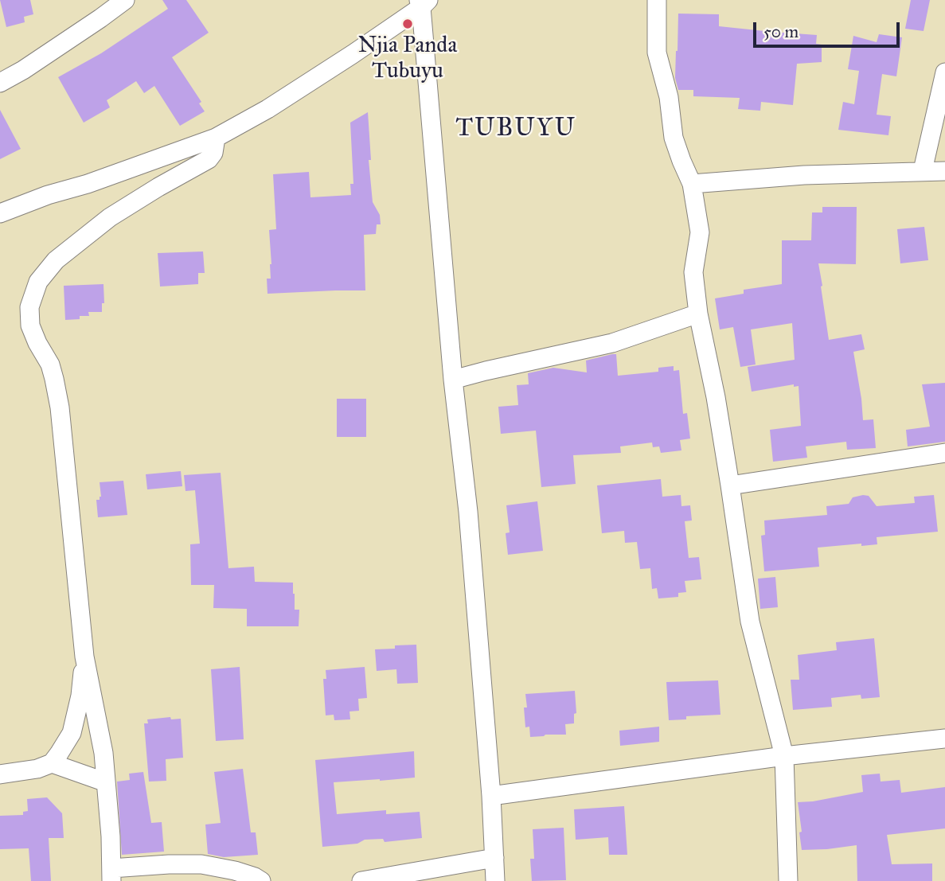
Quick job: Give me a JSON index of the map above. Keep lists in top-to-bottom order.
{
  "districts": ["TUBUYU"],
  "places": ["Njia Panda Tubuyu"],
  "scale_bar": "50 m"
}
